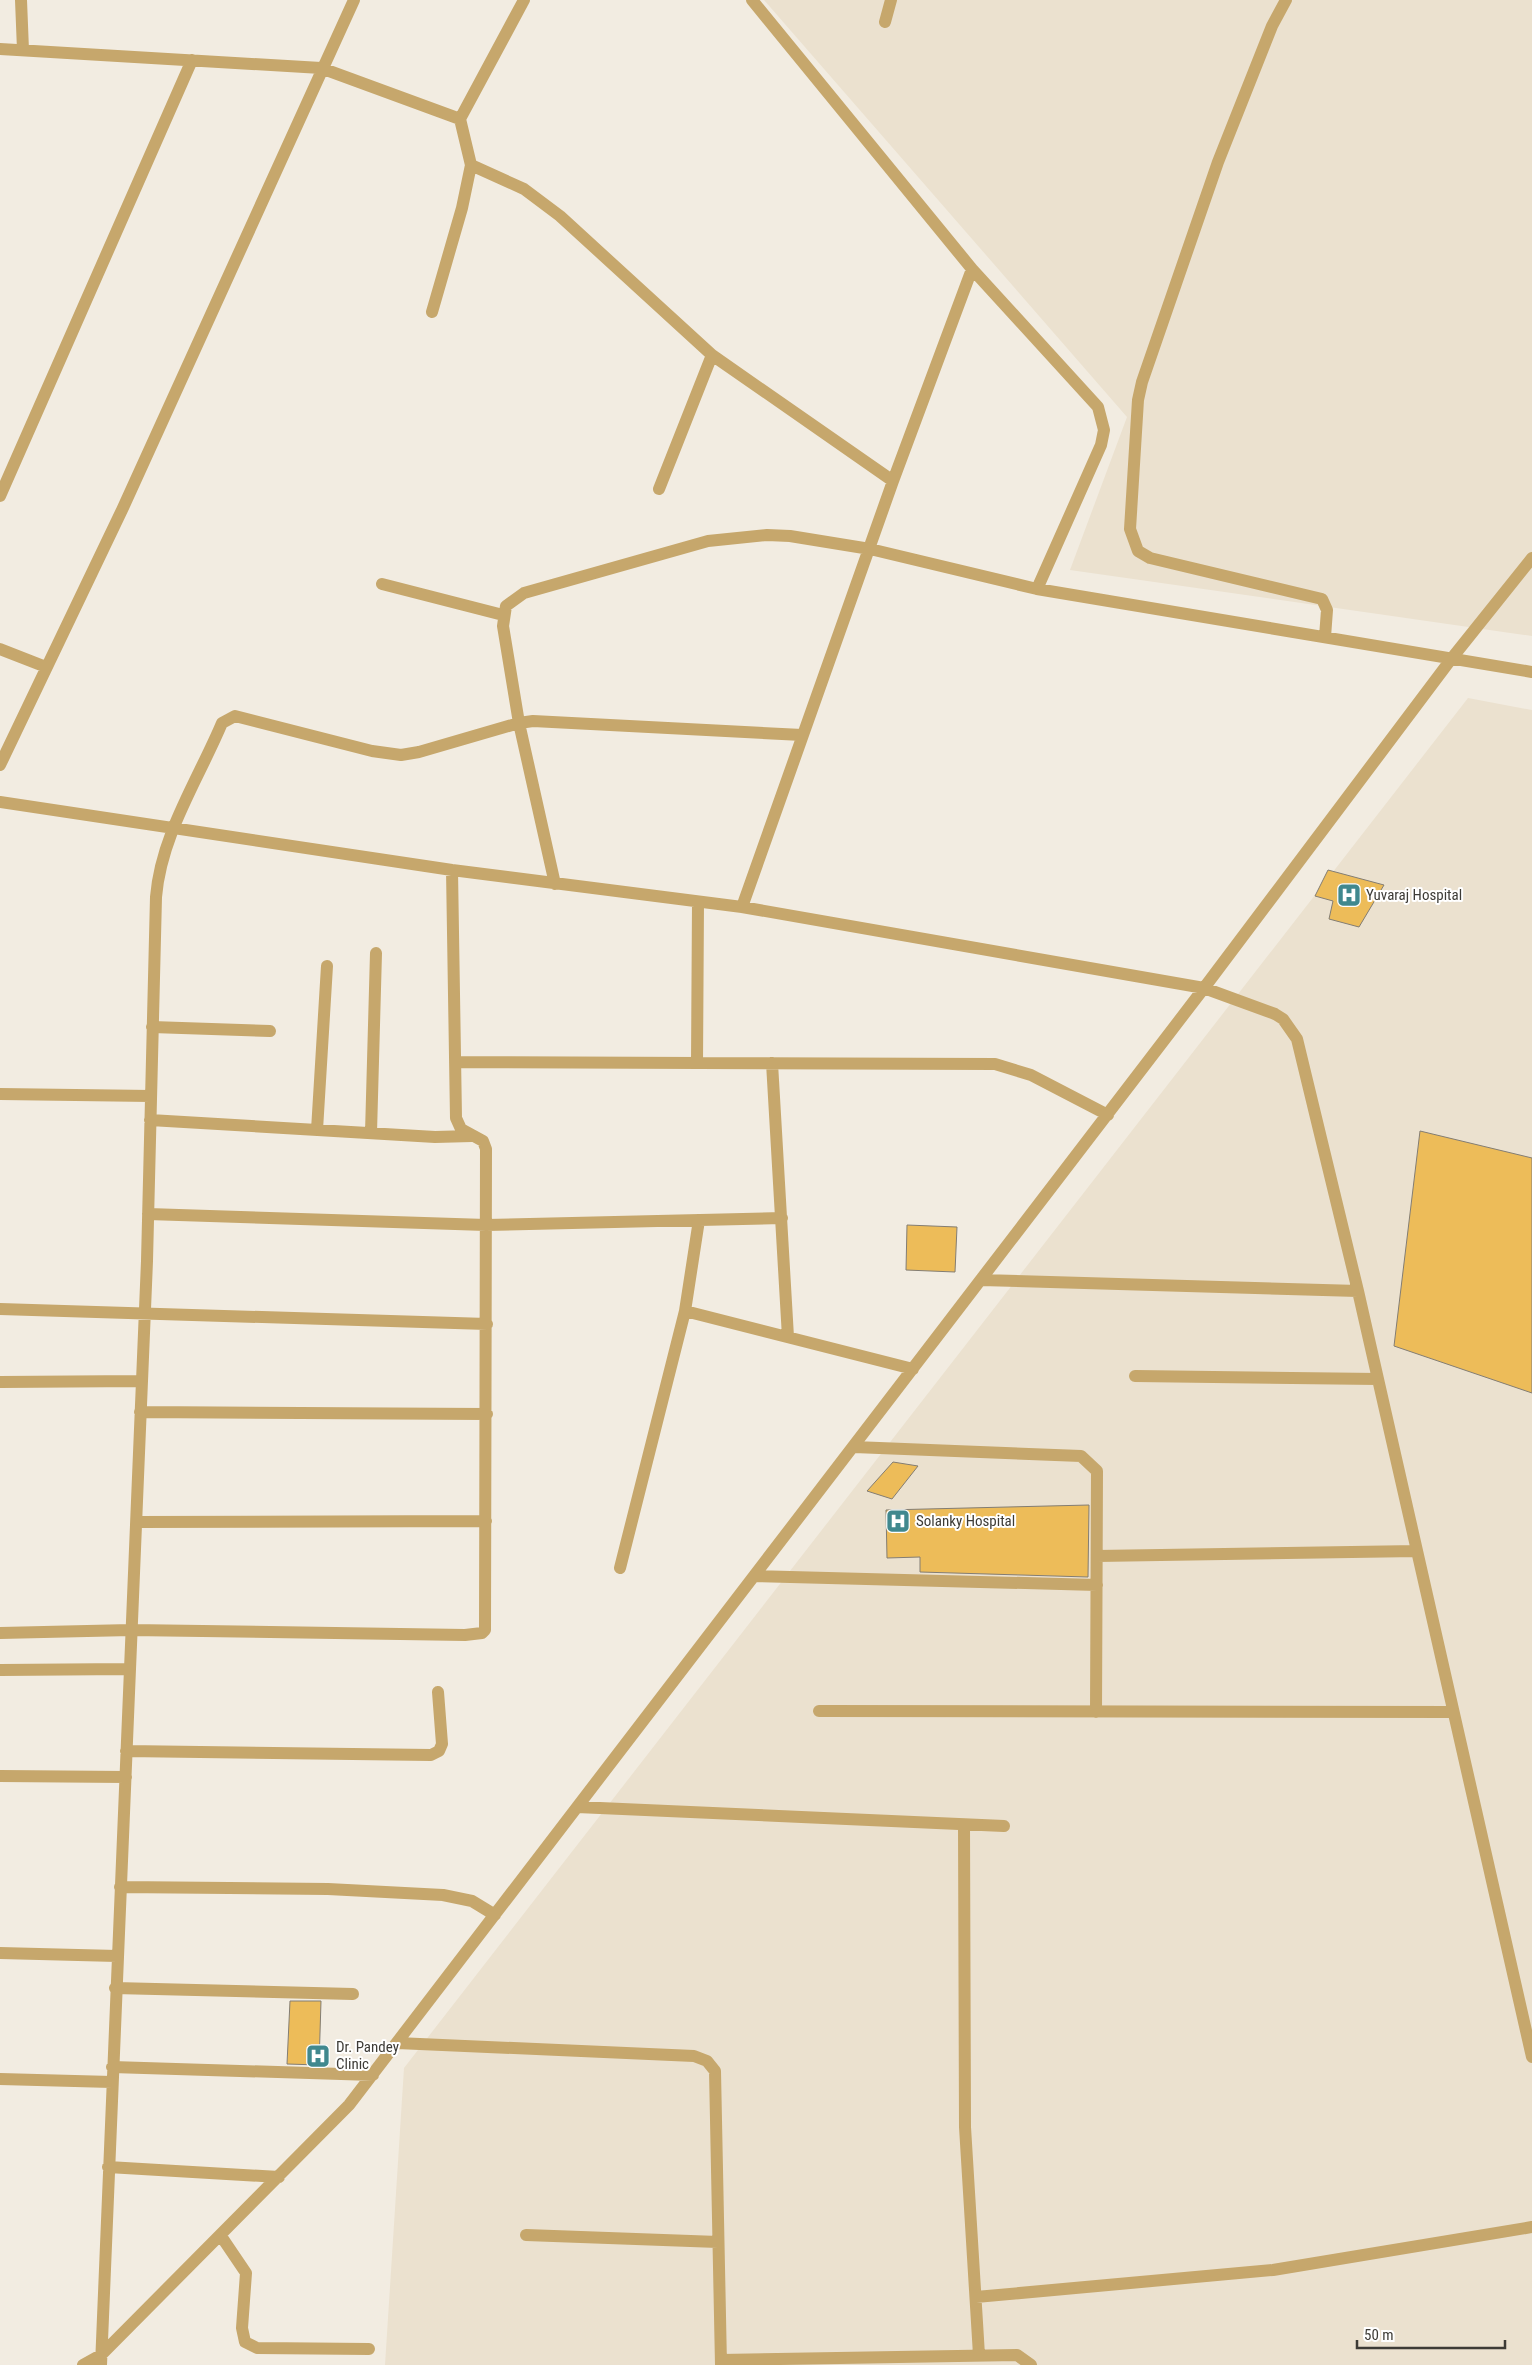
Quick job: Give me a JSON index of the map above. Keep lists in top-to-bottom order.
{
  "places": {
    "hospital": ["Yuvaraj Hospital", "Solanky Hospital", "Dr. Pandey Clinic"]
  },
  "scale_bar": "50 m"
}
